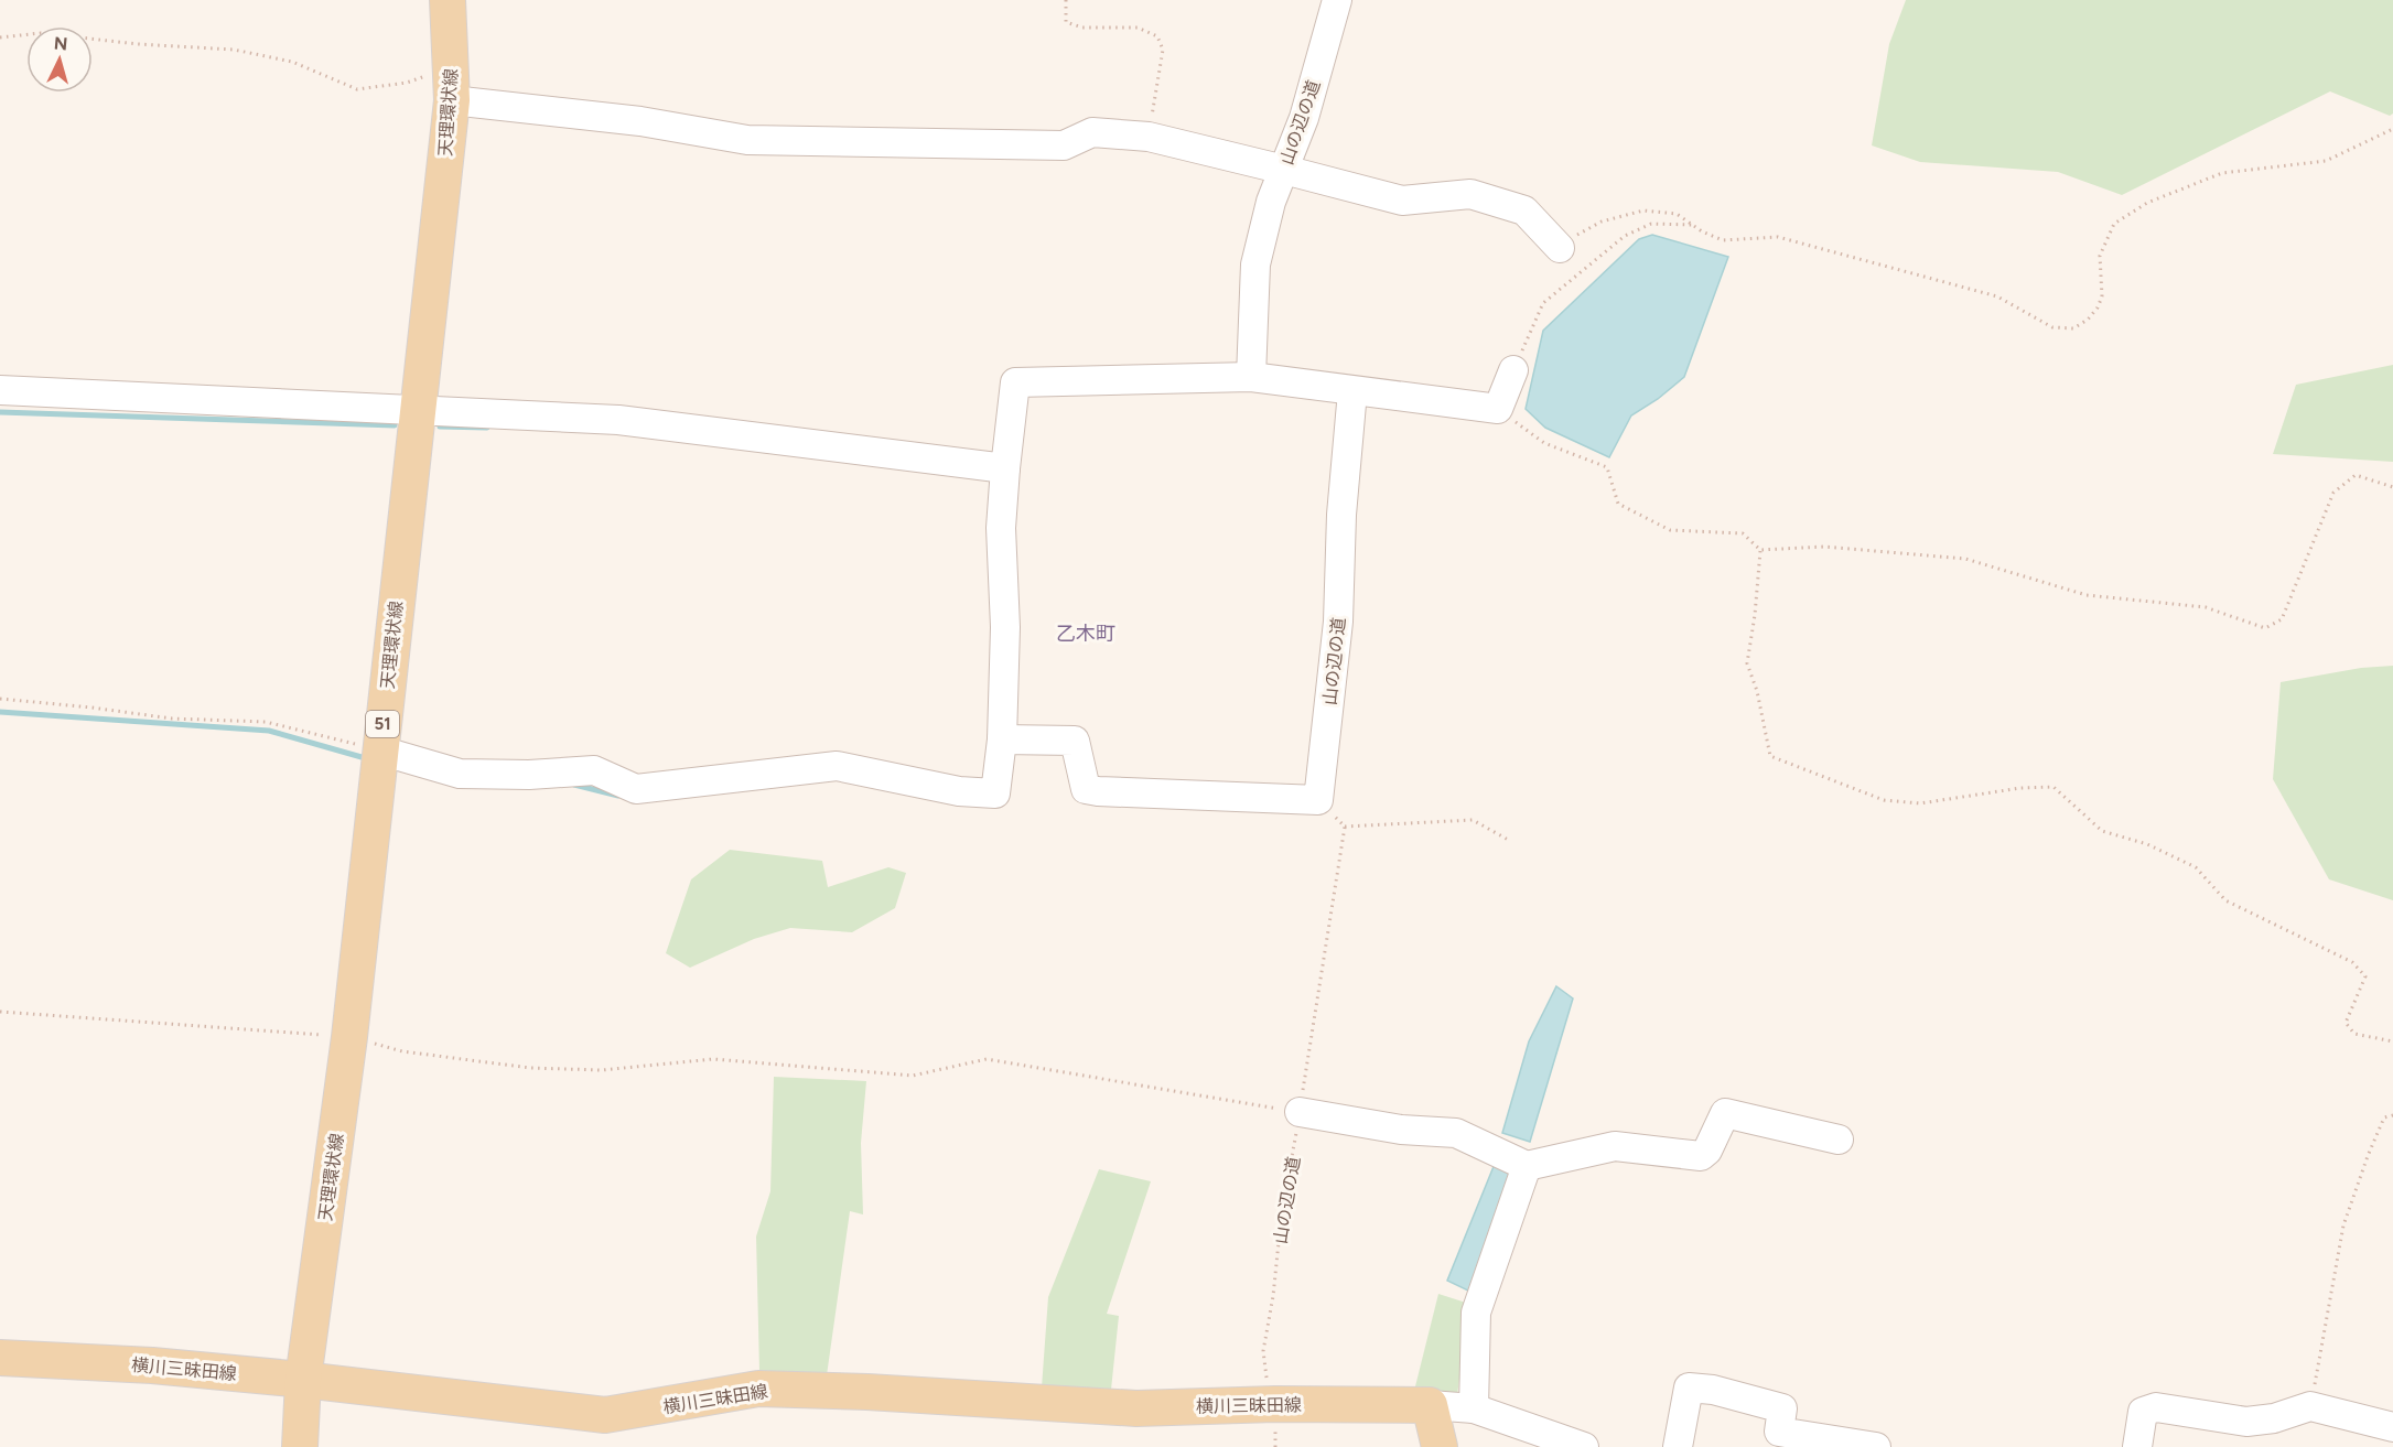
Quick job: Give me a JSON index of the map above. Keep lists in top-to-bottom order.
{
  "streets": {
    "main road": ["天理環状線", "51", "横川三昧田線"],
    "street": ["山の辺の道"]
  },
  "crossings": [
    ["天理環状線", "横川三昧田線"],
    ["山の辺の道", "横川三昧田線"]
  ],
  "districts": ["乙木町"],
  "north": "top"
}
